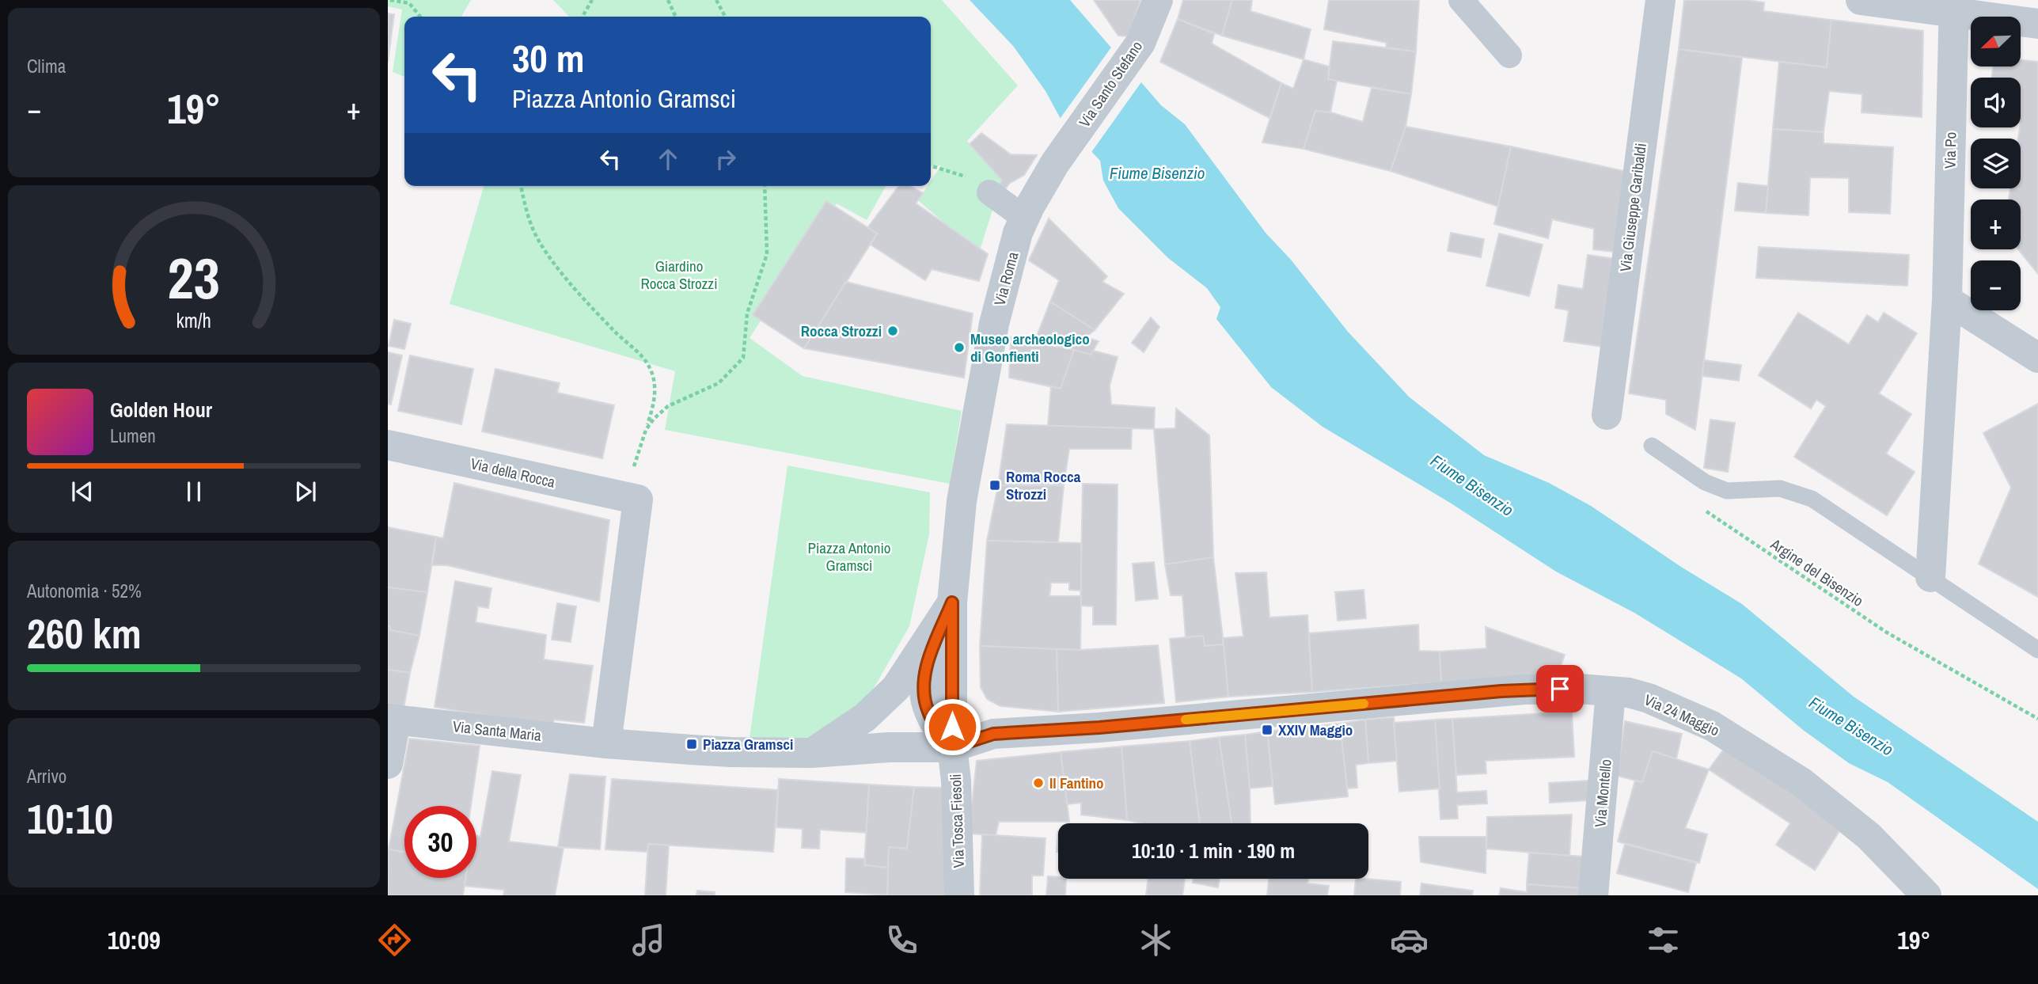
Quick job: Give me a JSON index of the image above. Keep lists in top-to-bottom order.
{
  "streets": {
    "street": [
      "Via Santo Stefano",
      "Via Po",
      "Via Giuseppe Garibaldi",
      "Via Roma",
      "Via della Rocca",
      "Via 24 Maggio",
      "Via Santa Maria",
      "Via Montello",
      "Via Tosca Fiesoli"
    ],
    "path": ["Argine del Bisenzio"]
  },
  "crossings": [
    ["Via Santo Stefano", "Via Roma"],
    ["Via 24 Maggio", "Via Montello"],
    ["Via 24 Maggio", "Via Tosca Fiesoli"]
  ],
  "water": ["Fiume Bisenzio"],
  "parks": ["Giardino Rocca Strozzi", "Piazza Antonio Gramsci"],
  "places": {
    "other": ["Rocca Strozzi", "Museo archeologico di Gonfienti", "Il Fantino"],
    "transit": ["Roma Rocca Strozzi", "XXIV Maggio", "Piazza Gramsci"]
  },
  "north": "bottom left",
  "page": {
    "tile": [
      "Clima",
      ["Autonomia · 52%", "260 km"],
      ["Arrivo", "10:10"]
    ],
    "map_buttons": ["+", "−"],
    "turn": ["30 m", "Piazza Antonio Gramsci"],
    "heat": ["−", "19°", "+"],
    "song": ["Golden Hour", "Lumen"],
    "limit": "30",
    "trip": "10:10 · 1 min · 190 m",
    "tabs": ["10:09", "19°"],
    "gauge": ["23", "km/h"]
  }
}
